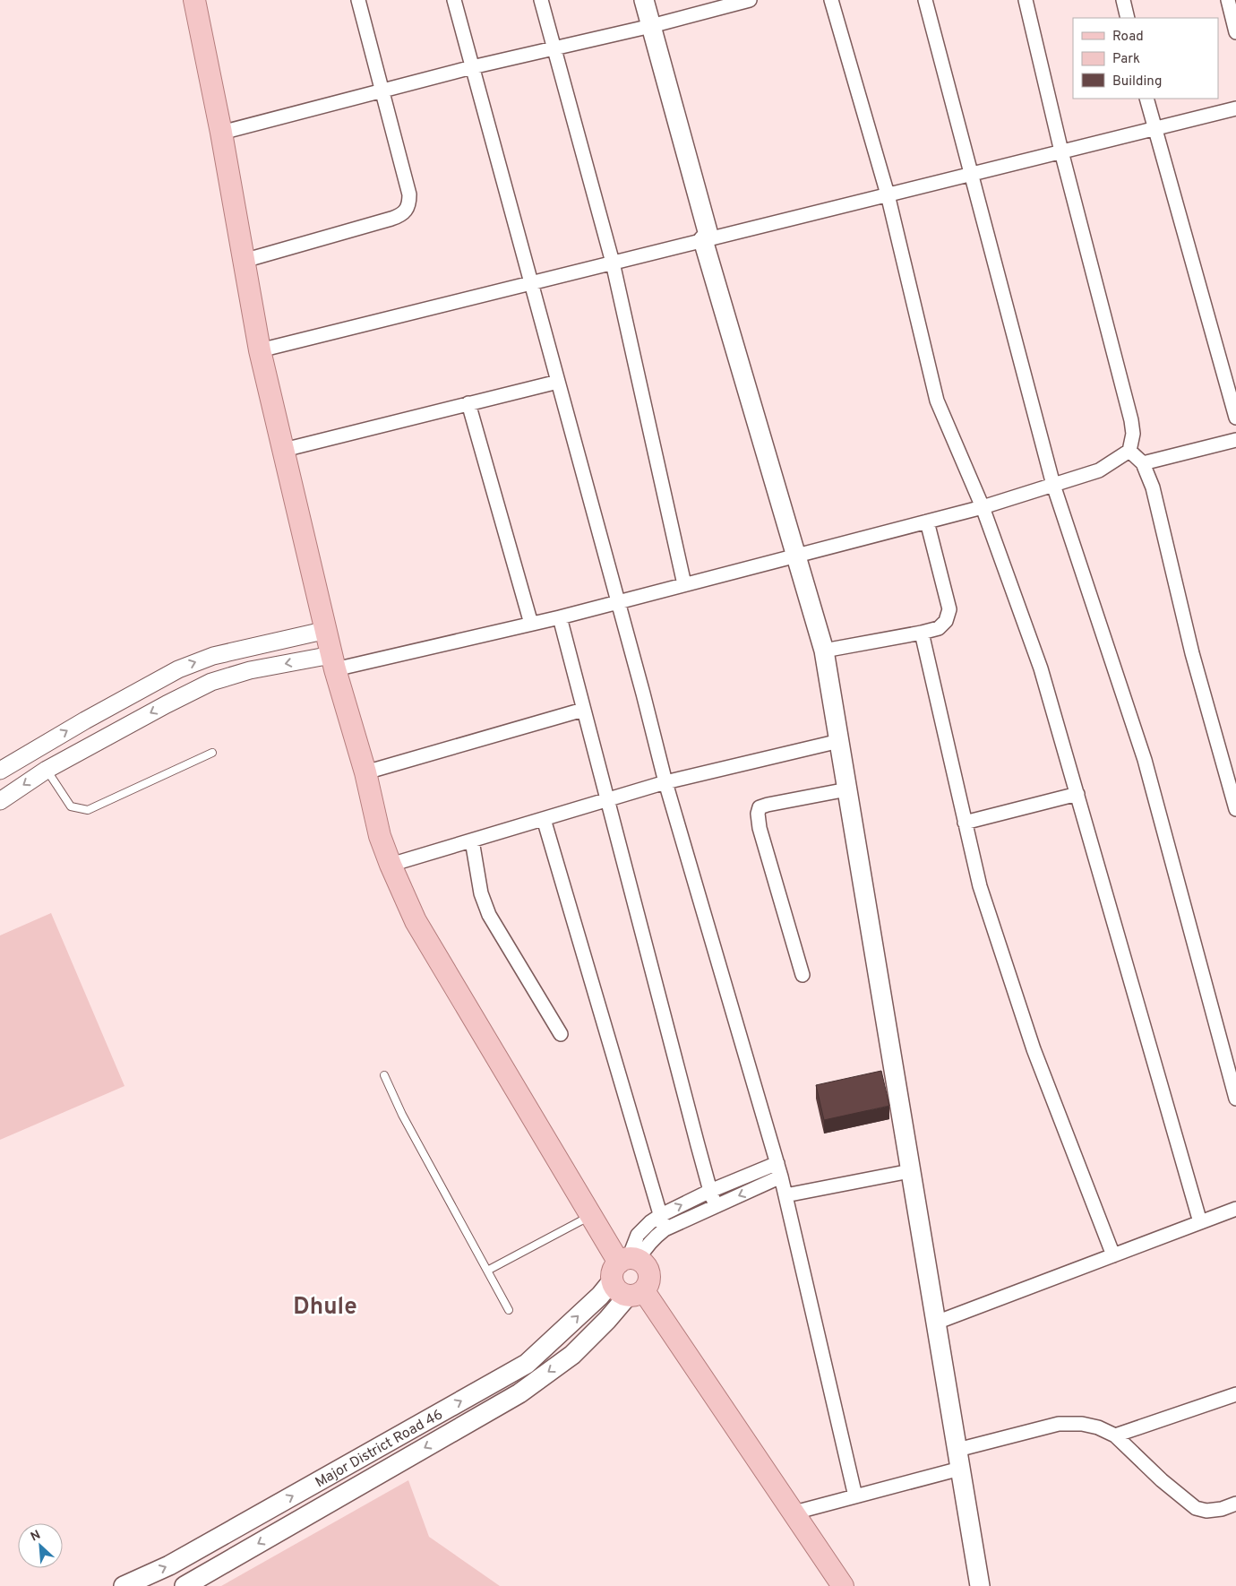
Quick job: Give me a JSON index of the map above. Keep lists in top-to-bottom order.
{
  "streets": {
    "main road": ["Major District Road 46"]
  },
  "districts": ["Dhule"],
  "legend": ["Road", "Park", "Building"],
  "north": "top left"
}
